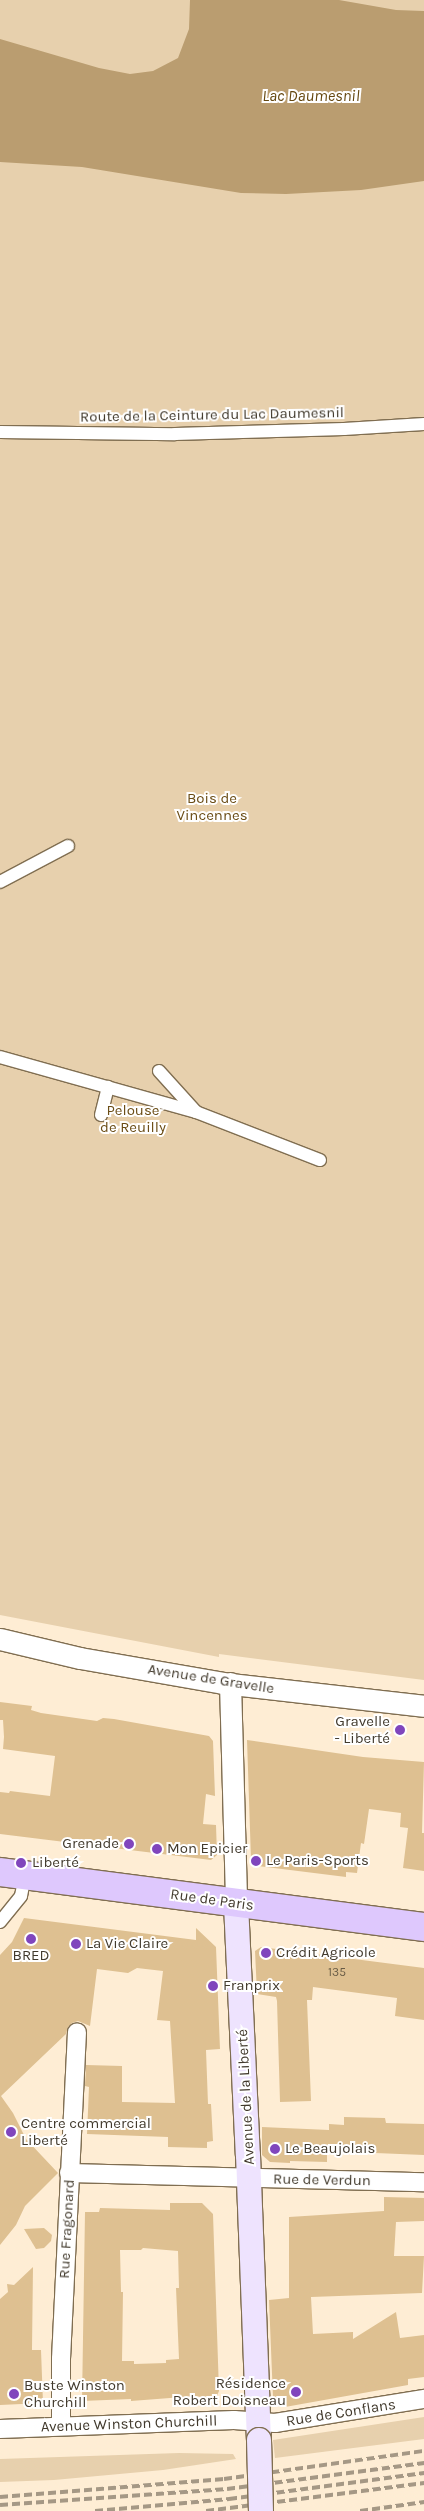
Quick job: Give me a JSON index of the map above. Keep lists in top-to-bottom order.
{
  "streets": {
    "main road": ["Rue de Paris", "Avenue de la Liberté"],
    "street": [
      "Route de la Ceinture du Lac Daumesnil",
      "Avenue de Gravelle",
      "Rue de Verdun",
      "Rue Fragonard",
      "Rue de Conflans",
      "Avenue Winston Churchill"
    ]
  },
  "crossings": [
    ["Avenue de Gravelle", "Avenue de la Liberté"],
    ["Rue de Paris", "Avenue de la Liberté"],
    ["Avenue de la Liberté", "Rue de Verdun"],
    ["Avenue de la Liberté", "Rue de Conflans"],
    ["Avenue de la Liberté", "Avenue Winston Churchill"],
    ["Rue de Verdun", "Rue Fragonard"],
    ["Rue Fragonard", "Avenue Winston Churchill"],
    ["Rue de Conflans", "Avenue Winston Churchill"]
  ],
  "water": ["Lac Daumesnil"],
  "parks": ["Bois de Vincennes", "Pelouse de Reuilly"],
  "places": [
    "Gravelle - Liberté",
    "Grenade",
    "Mon Epicier",
    "Le Paris-Sports",
    "Liberté",
    "BRED",
    "La Vie Claire",
    "Crédit Agricole",
    "Franprix",
    "Centre commercial Liberté",
    "Le Beaujolais",
    "Résidence Robert Doisneau",
    "Buste Winston Churchill"
  ],
  "house_numbers": ["135"]
}
